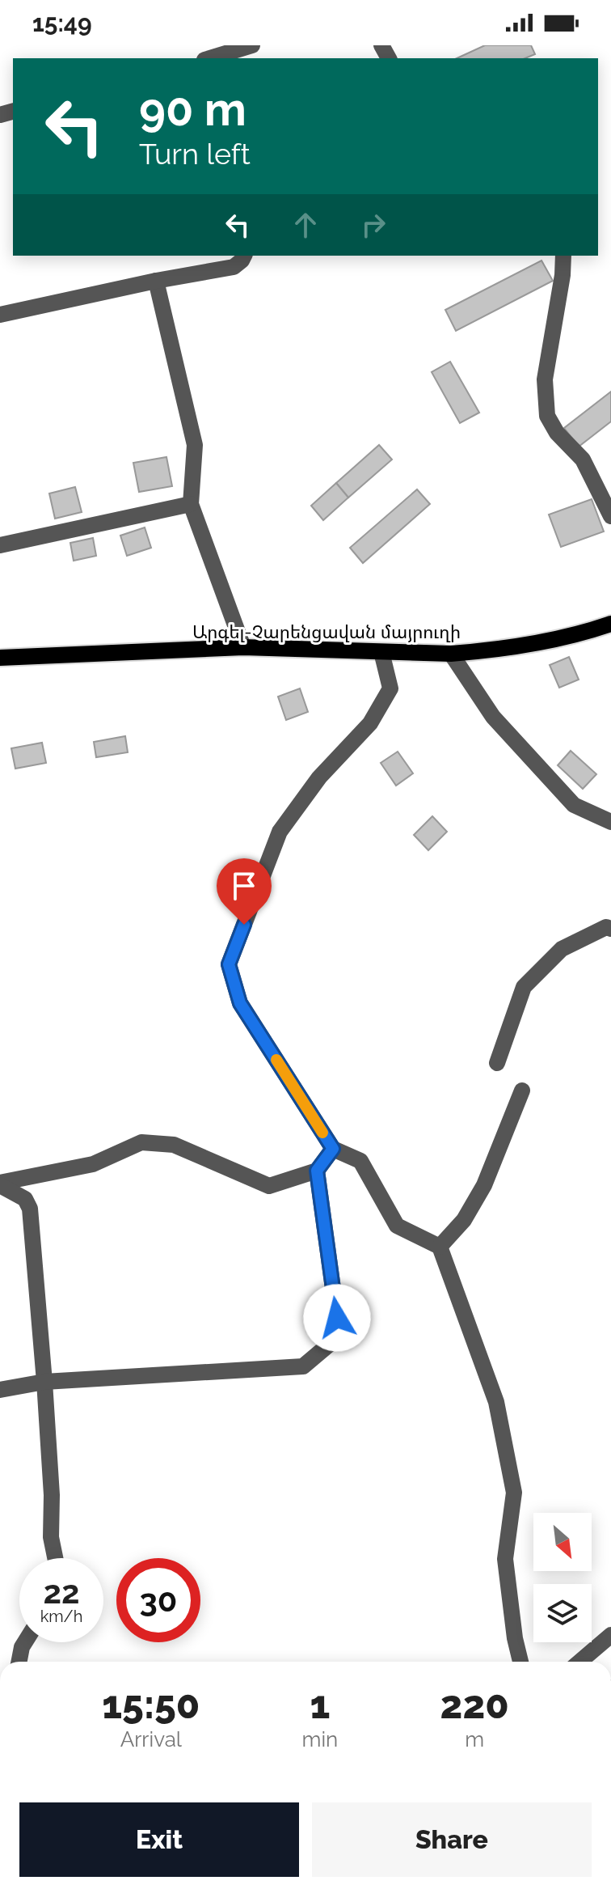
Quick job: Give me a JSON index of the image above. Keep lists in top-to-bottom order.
{
  "streets": {
    "main road": ["Արգել-Չարենցավան մայրուղի"]
  },
  "north": "bottom right",
  "page": {
    "status": "15:49",
    "turn": ["90 m", "Turn left"],
    "speed": "22 km/h",
    "limit": "30",
    "eta": [
      "15:50",
      "Arrival",
      "1",
      "min",
      "220",
      "m"
    ],
    "buttons": ["Exit", "Share"]
  }
}
